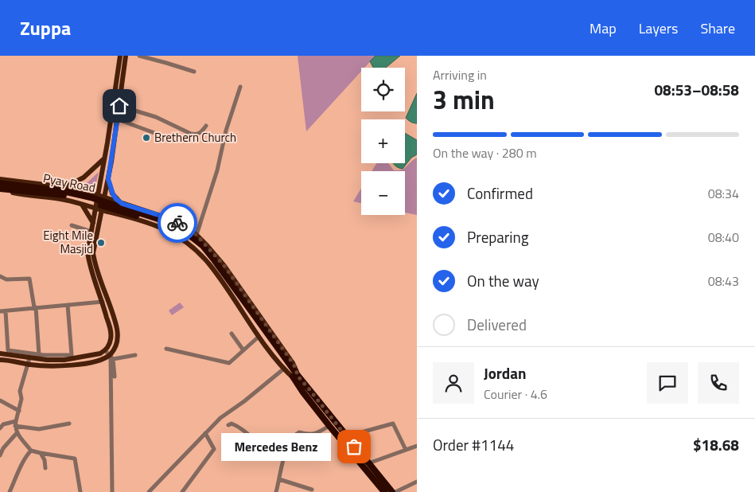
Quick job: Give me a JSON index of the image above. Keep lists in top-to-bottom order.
{
  "streets": {
    "highway": ["Pyay Road"]
  },
  "places": ["Brethern Church", "Eight Mile Masjid", "Mercedes Benz"],
  "page": {
    "header": "Zuppa",
    "nav": ["Map", "Layers", "Share"],
    "heading": ["3 min", "Arriving in", "08:53–08:58"],
    "panel": [
      "Jordan",
      "Courier · 4.6",
      "Order #1144",
      "$18.68"
    ],
    "map_buttons": ["+", "−"],
    "bar": "On the way · 280 m",
    "list": [
      ["Confirmed", "08:34"],
      ["Preparing", "08:40"],
      ["On the way", "08:43"],
      "Delivered"
    ],
    "bubble": "Mercedes Benz"
  }
}
